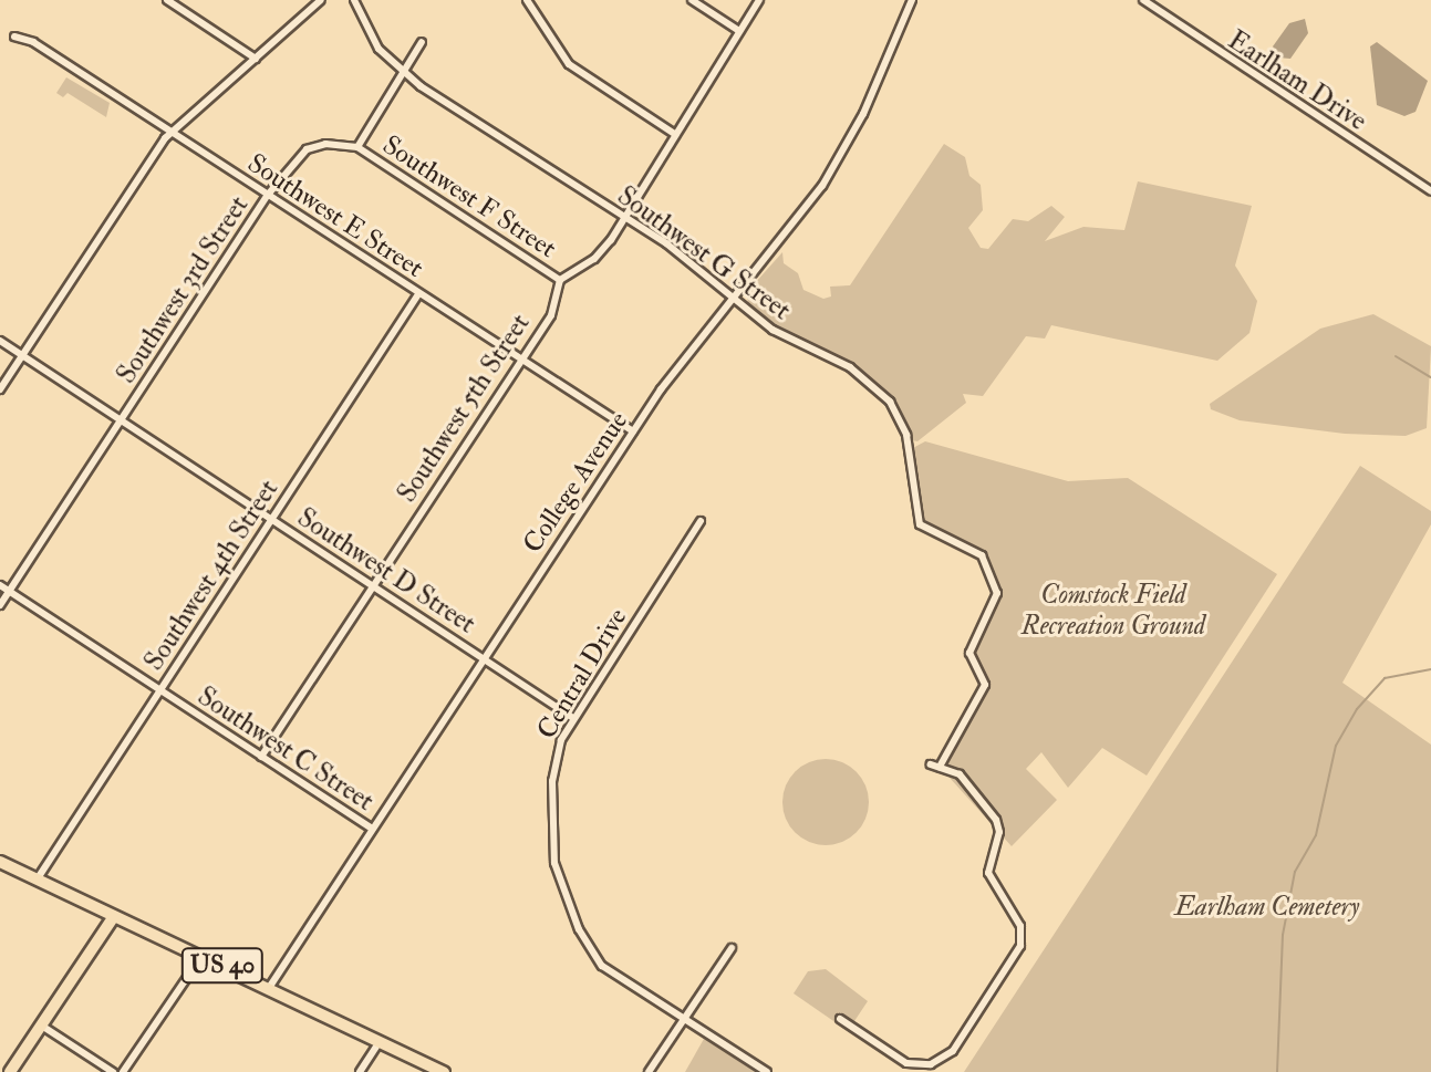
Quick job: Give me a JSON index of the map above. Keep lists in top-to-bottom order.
{
  "streets": {
    "main road": ["US 40"],
    "street": [
      "Earlham Drive",
      "Southwest F Street",
      "Southwest E Street",
      "Southwest G Street",
      "Southwest 3rd Street",
      "Southwest 5th Street",
      "College Avenue",
      "Southwest D Street",
      "Southwest 4th Street",
      "Central Drive",
      "Southwest C Street"
    ]
  },
  "crossings": [
    ["Southwest F Street", "Southwest 3rd Street"],
    ["Southwest F Street", "Southwest 5th Street"],
    ["Southwest E Street", "Southwest 3rd Street"],
    ["Southwest E Street", "Southwest 5th Street"],
    ["Southwest E Street", "College Avenue"],
    ["Southwest E Street", "Southwest 4th Street"],
    ["Southwest G Street", "College Avenue"],
    ["Southwest 3rd Street", "Southwest D Street"],
    ["Southwest 3rd Street", "Southwest C Street"],
    ["Southwest 5th Street", "Southwest D Street"],
    ["Southwest 5th Street", "Southwest C Street"],
    ["College Avenue", "Southwest D Street"],
    ["College Avenue", "Southwest C Street"],
    ["College Avenue", "US 40"],
    ["Southwest D Street", "Southwest 4th Street"],
    ["Southwest D Street", "Central Drive"],
    ["Southwest 4th Street", "Southwest C Street"],
    ["Southwest 4th Street", "US 40"]
  ],
  "parks": ["Comstock Field Recreation Ground", "Earlham Cemetery"]
}
